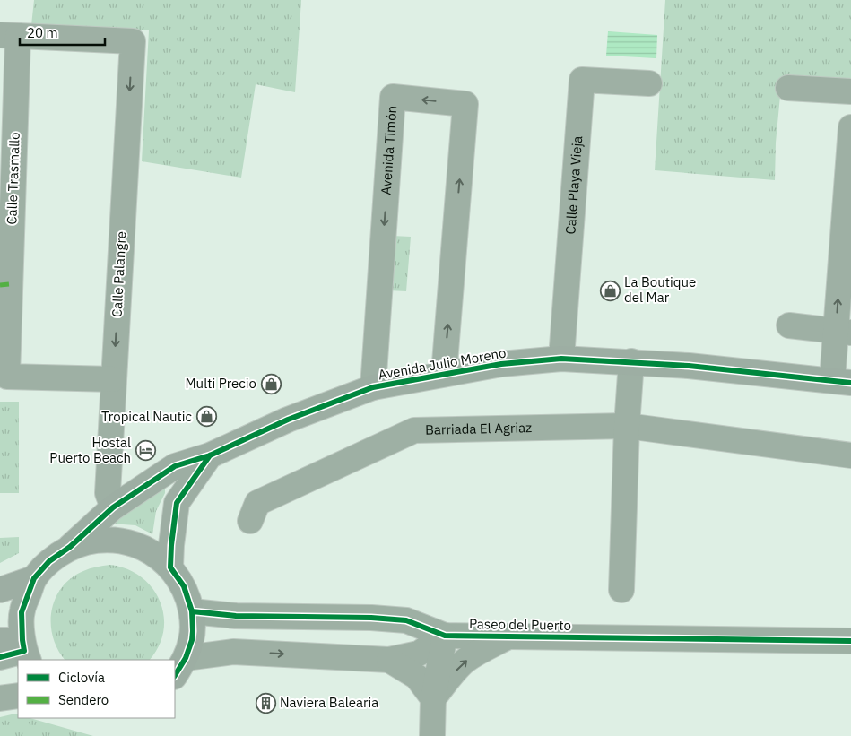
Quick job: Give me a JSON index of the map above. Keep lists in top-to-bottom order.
{
  "streets": {
    "highway": ["Avenida Julio Moreno"],
    "street": [
      "Avenida Timón",
      "Calle Trasmallo",
      "Calle Playa Vieja",
      "Calle Palangre",
      "Barriada El Agriaz",
      "Paseo del Puerto"
    ]
  },
  "crossings": [
    ["Avenida Timón", "Avenida Julio Moreno"],
    ["Calle Trasmallo", "Calle Palangre"],
    ["Calle Playa Vieja", "Avenida Julio Moreno"],
    ["Calle Palangre", "Avenida Julio Moreno"]
  ],
  "places": {
    "shop": ["La Boutique del Mar", "Multi Precio", "Tropical Nautic"],
    "hotel": ["Hostal Puerto Beach"],
    "building": ["Naviera Balearia"]
  },
  "legend": ["Ciclovía", "Sendero"],
  "scale_bar": "20 m"
}
